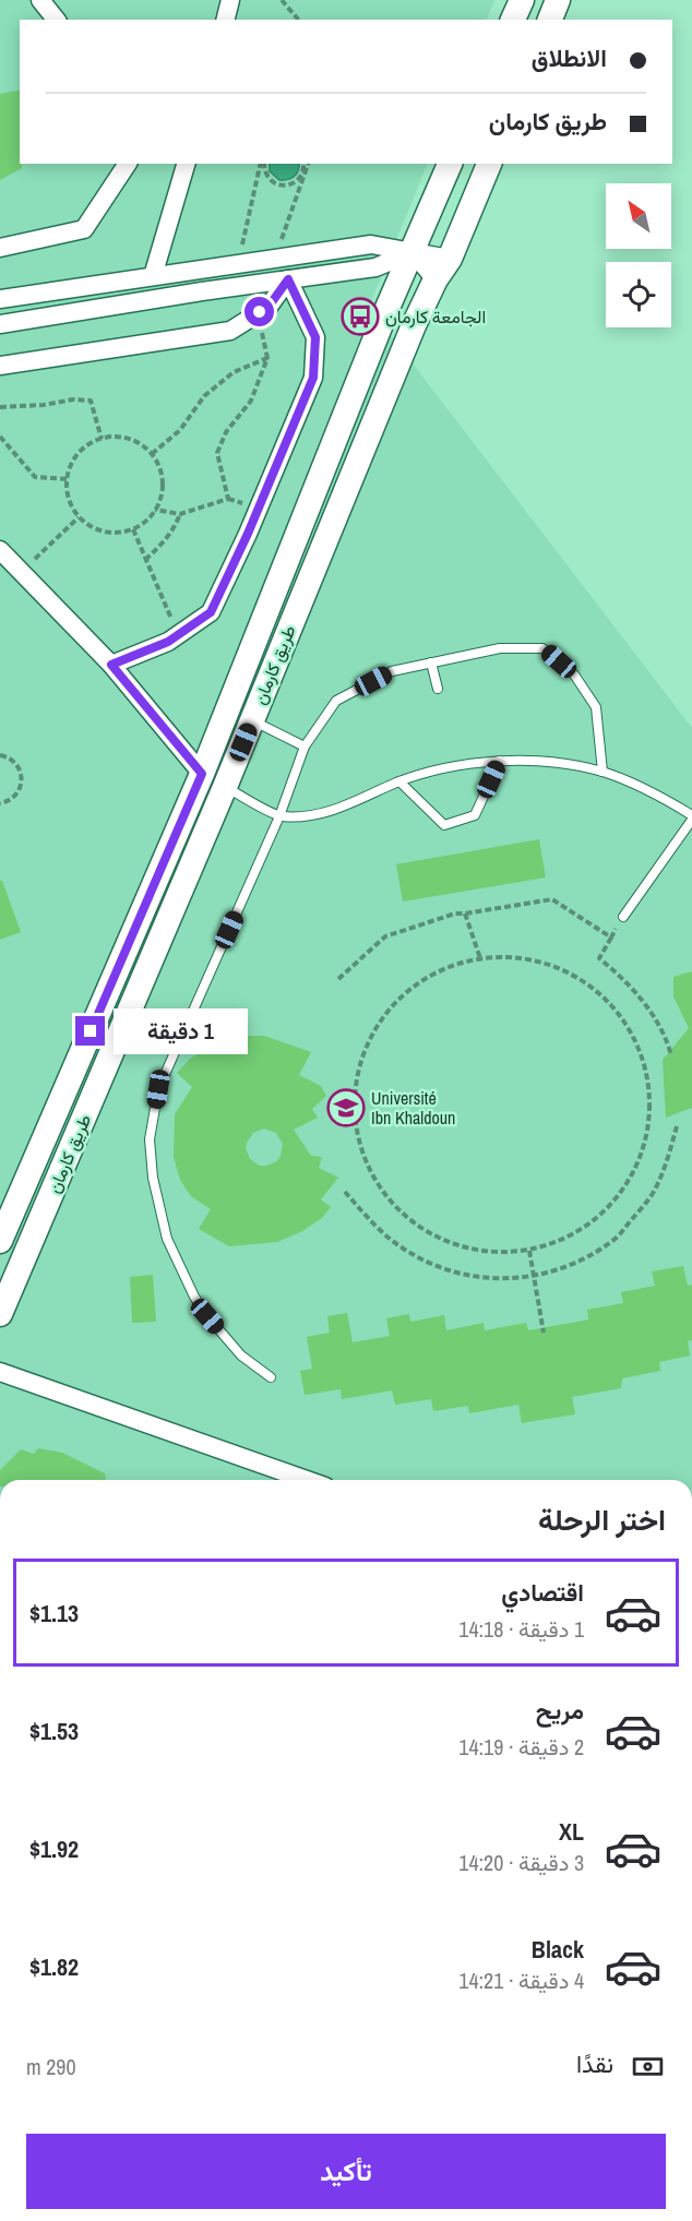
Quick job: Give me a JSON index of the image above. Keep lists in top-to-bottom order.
{
  "streets": {
    "street": ["طريق كارمان"]
  },
  "places": {
    "bus stop": ["الجامعة كارمان"],
    "school or university": ["Université Ibn Khaldoun"]
  },
  "north": "top left",
  "page": {
    "banner": ["الانطلاق", "طريق كارمان"],
    "bubble": "1 دقيقة",
    "heading": "اختر الرحلة",
    "list": [
      {
        "name": "اقتصادي",
        "note": "1 دقيقة · 14:18",
        "value": "$1.13"
      },
      {
        "name": "مريح",
        "note": "2 دقيقة · 14:19",
        "value": "$1.53"
      },
      {
        "name": "XL",
        "note": "3 دقيقة · 14:20",
        "value": "$1.92"
      },
      {
        "name": "Black",
        "note": "4 دقيقة · 14:21",
        "value": "$1.82"
      }
    ],
    "pay": ["نقدًا", "290 m"],
    "buttons": "تأكيد"
  }
}
